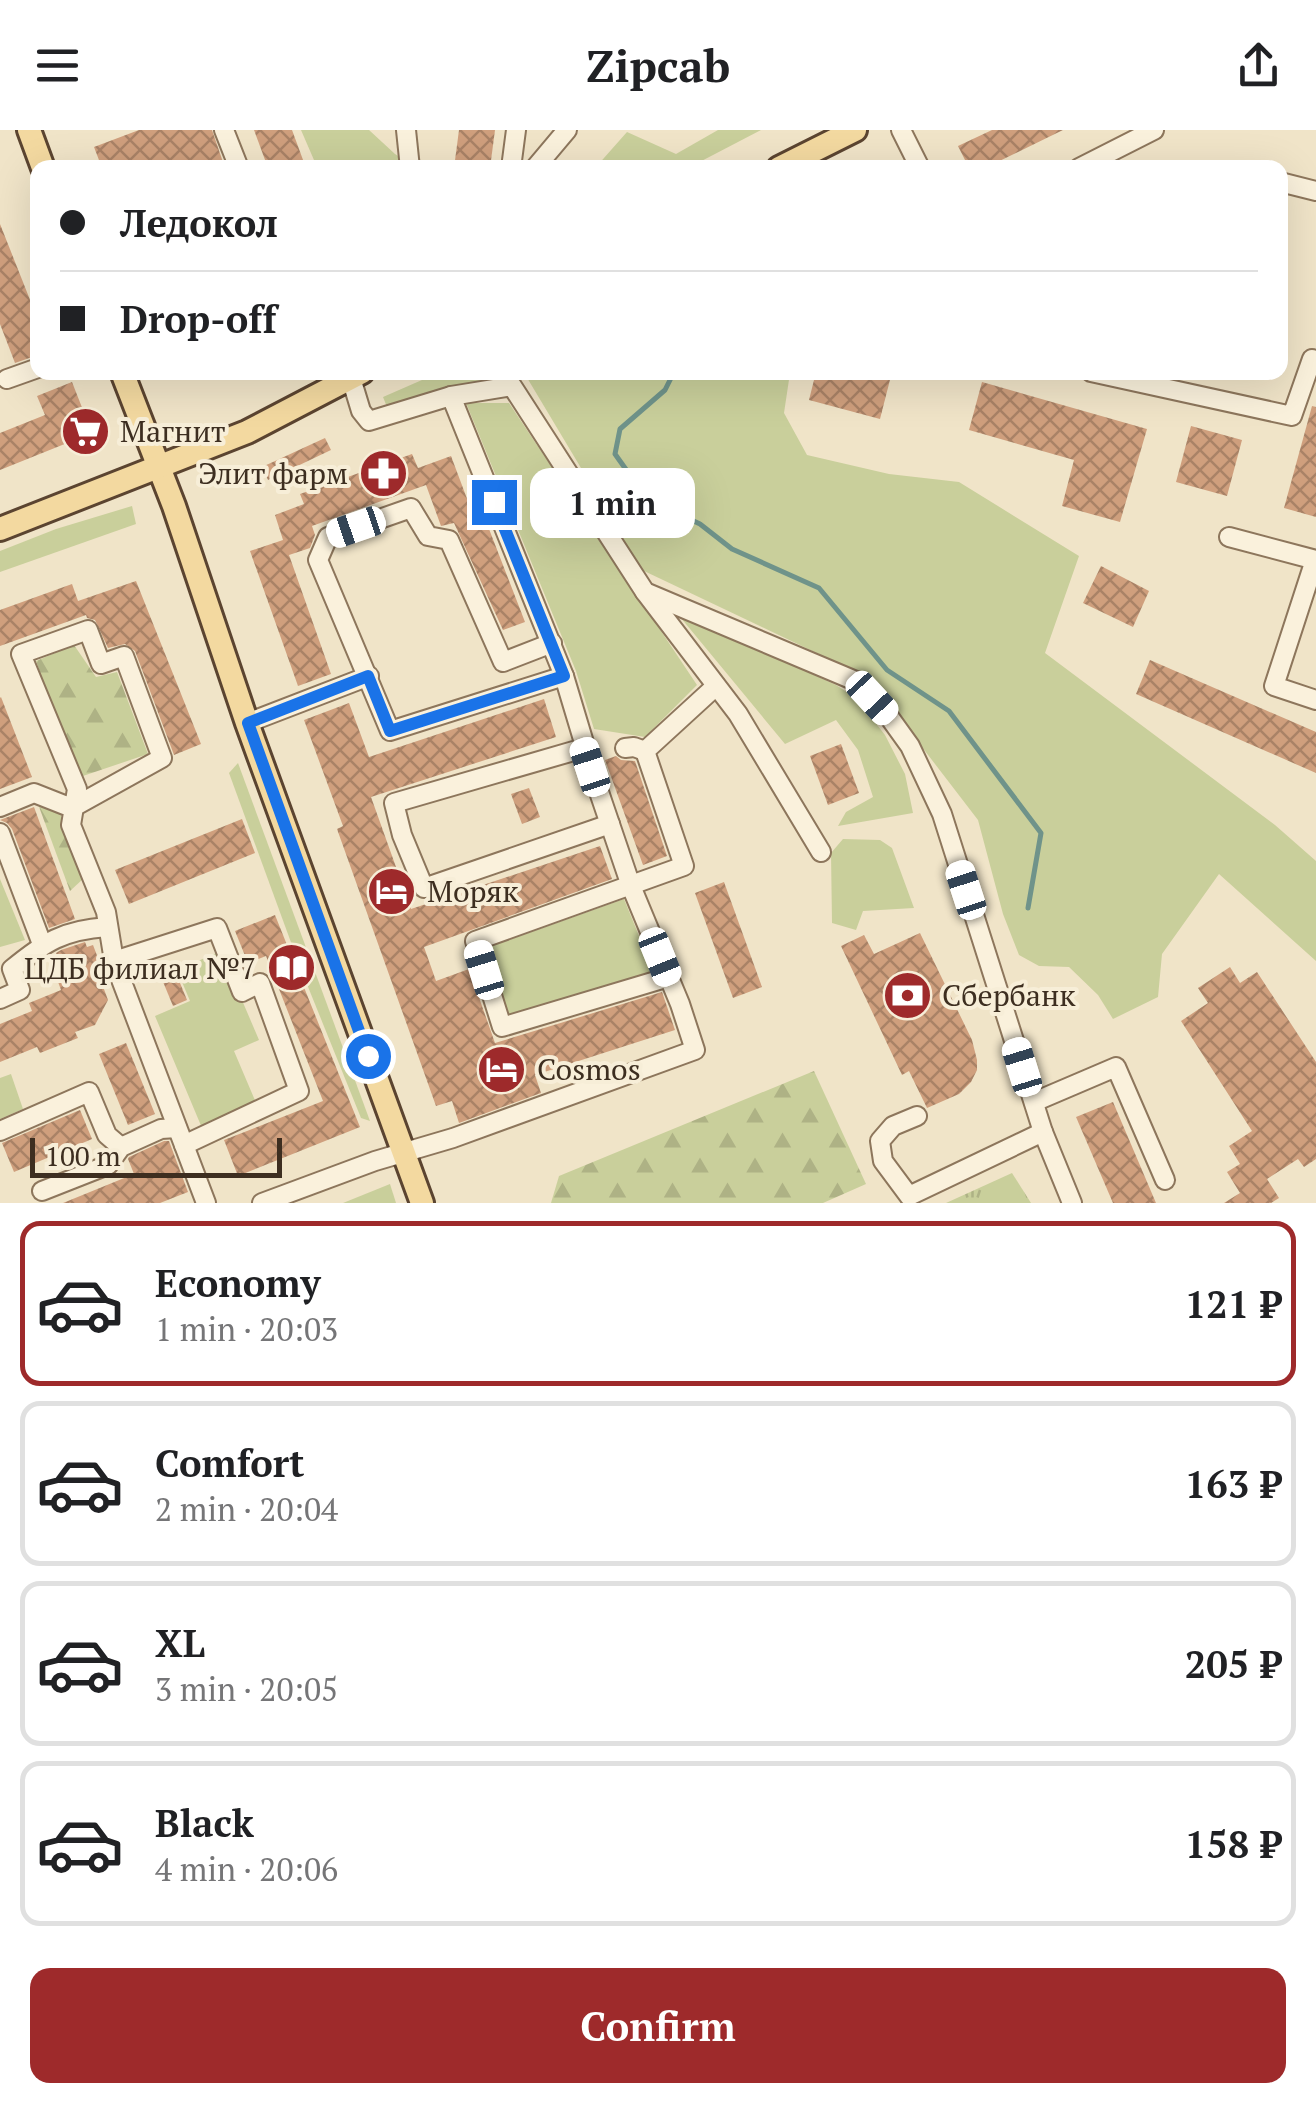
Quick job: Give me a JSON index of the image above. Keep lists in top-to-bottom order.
{
  "places": {
    "supermarket": ["Магнит"],
    "pharmacy": ["Элит фарм"],
    "hotel": ["Моряк", "Cosmos"],
    "library": ["ЦДБ филиал №7"],
    "bank": ["Сбербанк"]
  },
  "scale_bar": "100 m",
  "page": {
    "header": "Zipcab",
    "banner": ["Ледокол", "Drop-off"],
    "bubble": "1 min",
    "scale": "100 m",
    "list": [
      {
        "name": "Economy",
        "note": "1 min · 20:03",
        "value": "121 ₽"
      },
      {
        "name": "Comfort",
        "note": "2 min · 20:04",
        "value": "163 ₽"
      },
      {
        "name": "XL",
        "note": "3 min · 20:05",
        "value": "205 ₽"
      },
      {
        "name": "Black",
        "note": "4 min · 20:06",
        "value": "158 ₽"
      }
    ],
    "buttons": "Confirm"
  }
}
